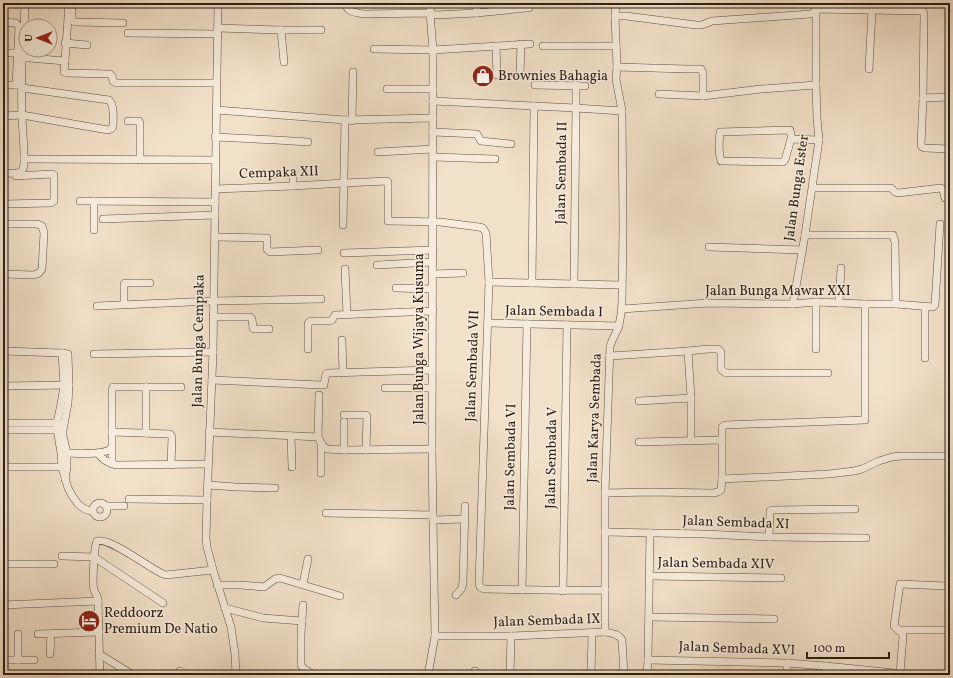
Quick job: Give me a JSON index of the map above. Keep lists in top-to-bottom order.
{
  "streets": {
    "street": [
      "Cempaka XII",
      "Jalan Sembada II",
      "Jalan Bunga Ester",
      "Jalan Bunga Mawar XXI",
      "Jalan Sembada I",
      "Jalan Bunga Wijaya Kusuma",
      "Jalan Bunga Cempaka",
      "Jalan Sembada VII",
      "Jalan Karya Sembada",
      "Jalan Sembada VI",
      "Jalan Sembada V",
      "Jalan Sembada XI",
      "Jalan Sembada XIV",
      "Jalan Sembada IX",
      "Jalan Sembada XVI"
    ]
  },
  "crossings": [
    ["Cempaka XII", "Jalan Bunga Wijaya Kusuma"],
    ["Cempaka XII", "Jalan Bunga Cempaka"],
    ["Cempaka XII", "Jalan Sembada VII"],
    ["Jalan Sembada II", "Jalan Karya Sembada"],
    ["Jalan Bunga Ester", "Jalan Bunga Mawar XXI"],
    ["Jalan Bunga Mawar XXI", "Jalan Karya Sembada"],
    ["Jalan Sembada I", "Jalan Sembada VII"],
    ["Jalan Sembada I", "Jalan Karya Sembada"],
    ["Jalan Sembada I", "Jalan Sembada VI"],
    ["Jalan Sembada I", "Jalan Sembada V"],
    ["Jalan Bunga Wijaya Kusuma", "Jalan Sembada VII"],
    ["Jalan Bunga Wijaya Kusuma", "Jalan Sembada IX"],
    ["Jalan Sembada VII", "Jalan Sembada VI"],
    ["Jalan Karya Sembada", "Jalan Sembada XI"],
    ["Jalan Karya Sembada", "Jalan Sembada IX"]
  ],
  "places": {
    "shop": ["Brownies Bahagia"],
    "hotel": ["Reddoorz Premium De Natio"]
  },
  "scale_bar": "100 m",
  "north": "left"
}
